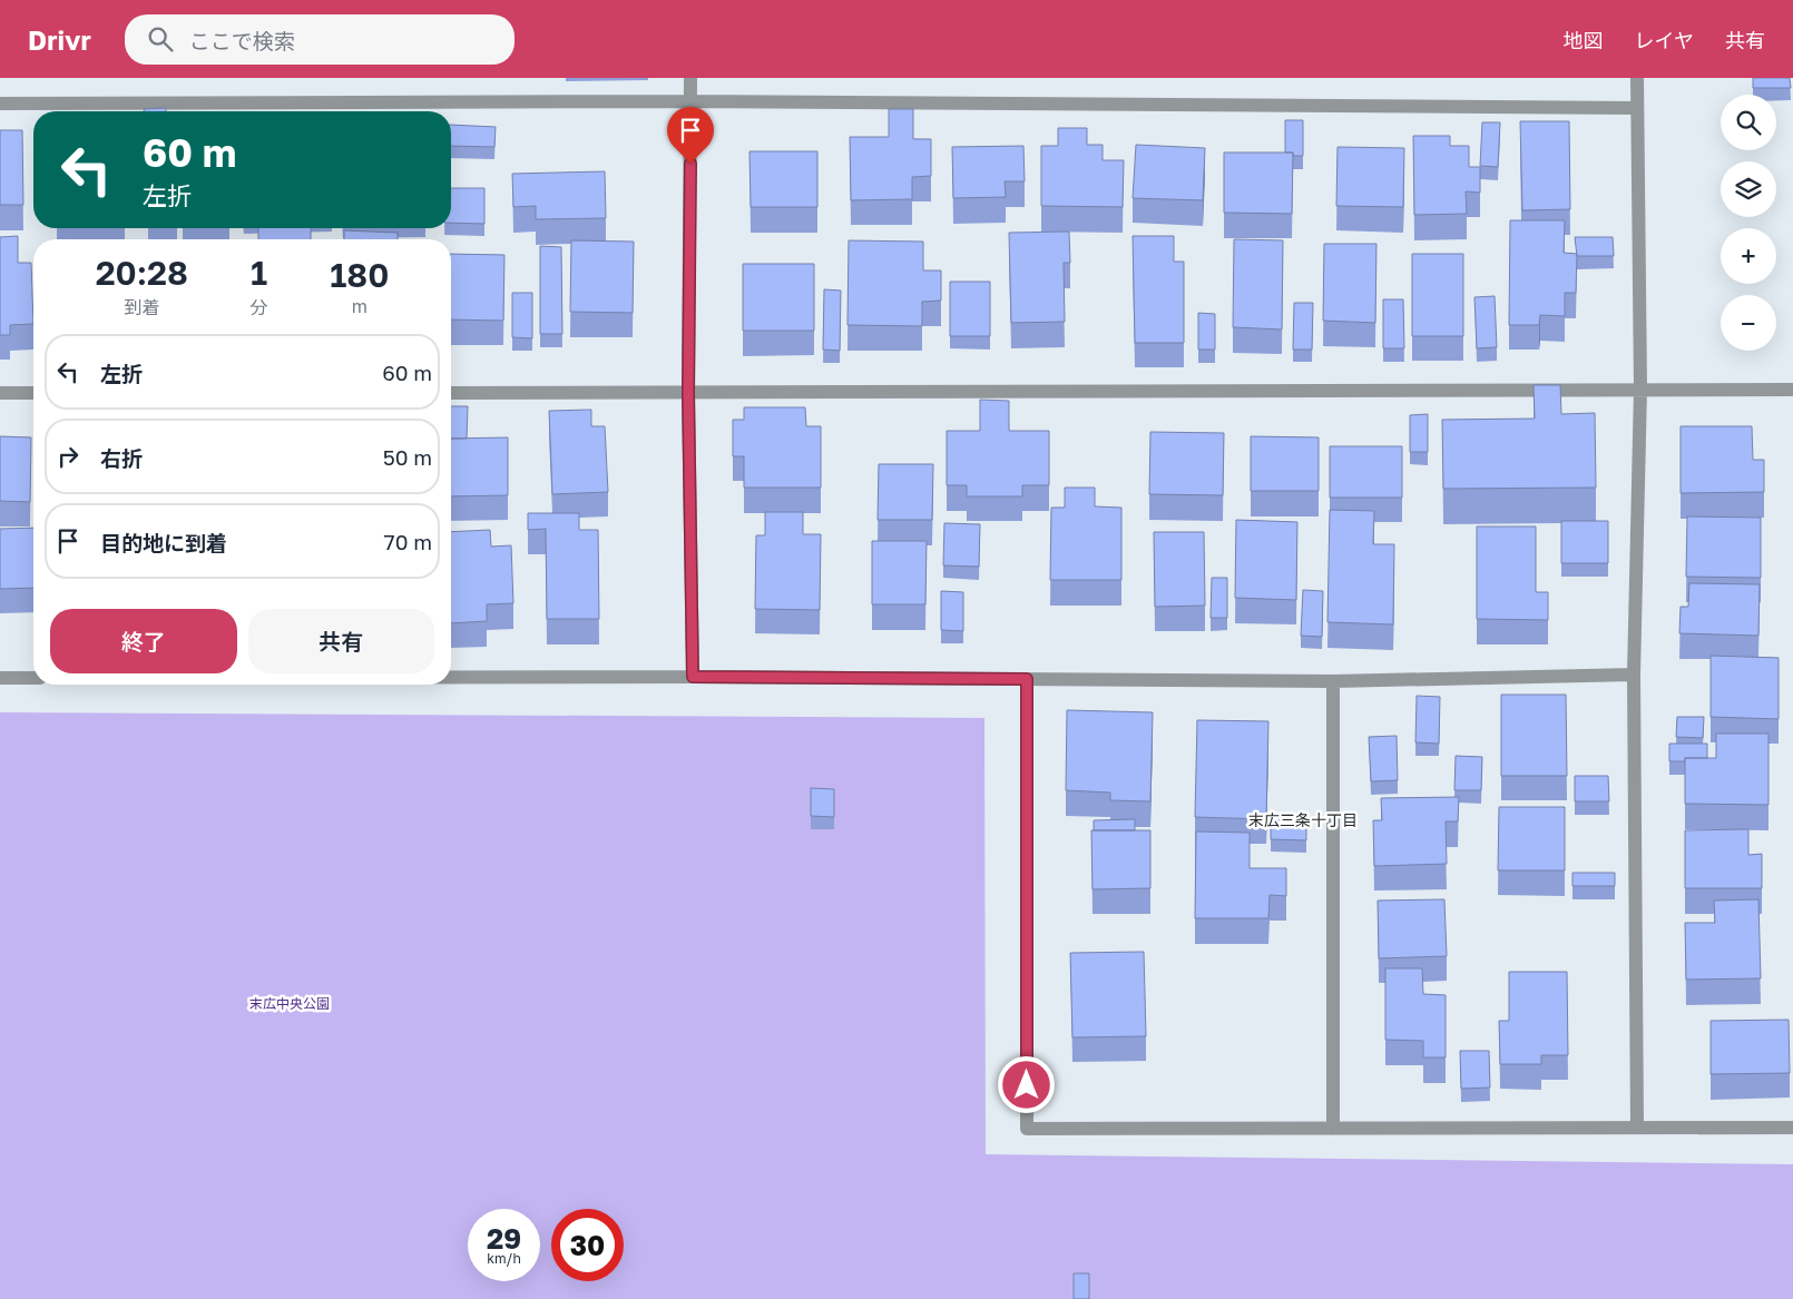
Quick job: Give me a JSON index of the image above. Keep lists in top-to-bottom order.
{
  "districts": ["末広三条十丁目"],
  "parks": ["末広中央公園"],
  "page": {
    "header": "Drivr",
    "search": "ここで検索",
    "nav": ["地図", "レイヤ", "共有"],
    "map_buttons": ["+", "−"],
    "turn": ["60 m", "左折"],
    "eta": [
      "20:28",
      "到着",
      "1",
      "分",
      "180",
      "m"
    ],
    "list": [
      {
        "name": "左折",
        "value": "60 m"
      },
      {
        "name": "右折",
        "value": "50 m"
      },
      {
        "name": "目的地に到着",
        "value": "70 m"
      }
    ],
    "buttons": ["終了", "共有"],
    "speed": "29 km/h",
    "limit": "30"
  }
}
